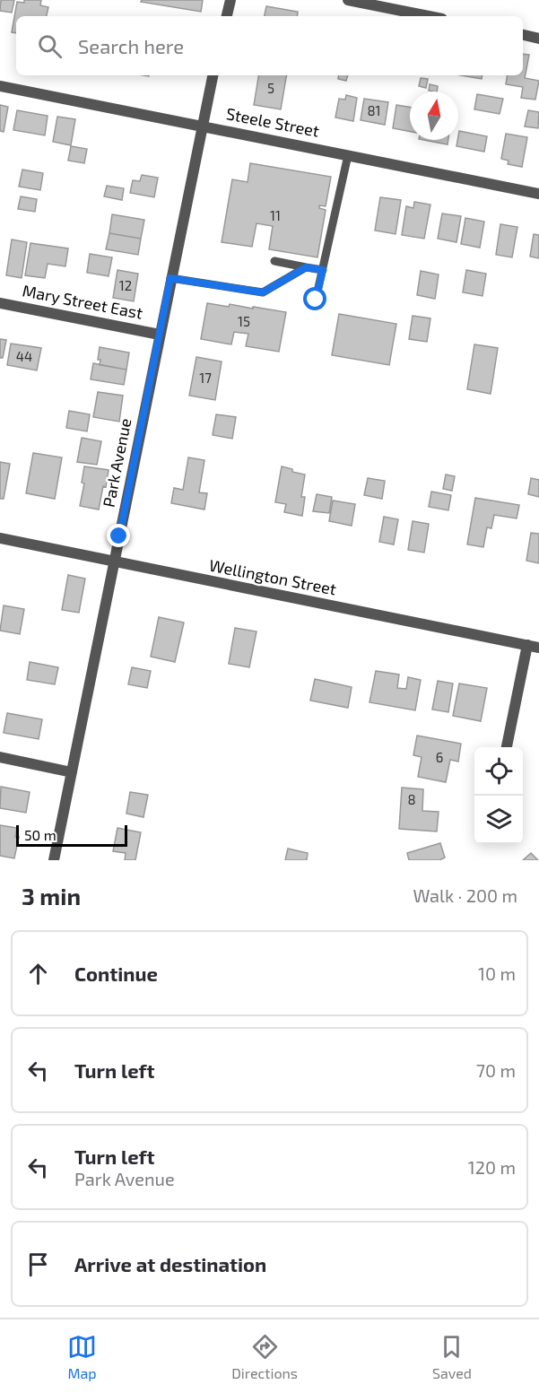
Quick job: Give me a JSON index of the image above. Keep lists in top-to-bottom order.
{
  "streets": {
    "street": [
      "Steele Street",
      "Mary Street East",
      "Park Avenue",
      "Wellington Street"
    ]
  },
  "crossings": [
    ["Steele Street", "Park Avenue"],
    ["Mary Street East", "Park Avenue"],
    ["Park Avenue", "Wellington Street"]
  ],
  "house_numbers": [
    "5",
    "81",
    "11",
    "12",
    "15",
    "44",
    "17",
    "6",
    "8"
  ],
  "scale_bar": "50 m",
  "north": "top",
  "page": {
    "search": "Search here",
    "scale": "50 m",
    "heading": ["3 min", "Walk · 200 m"],
    "list": [
      ["Continue", "10 m"],
      ["Turn left", "70 m"],
      ["Turn left", "Park Avenue", "120 m"],
      "Arrive at destination"
    ],
    "nav": ["Map", "Directions", "Saved"]
  }
}
